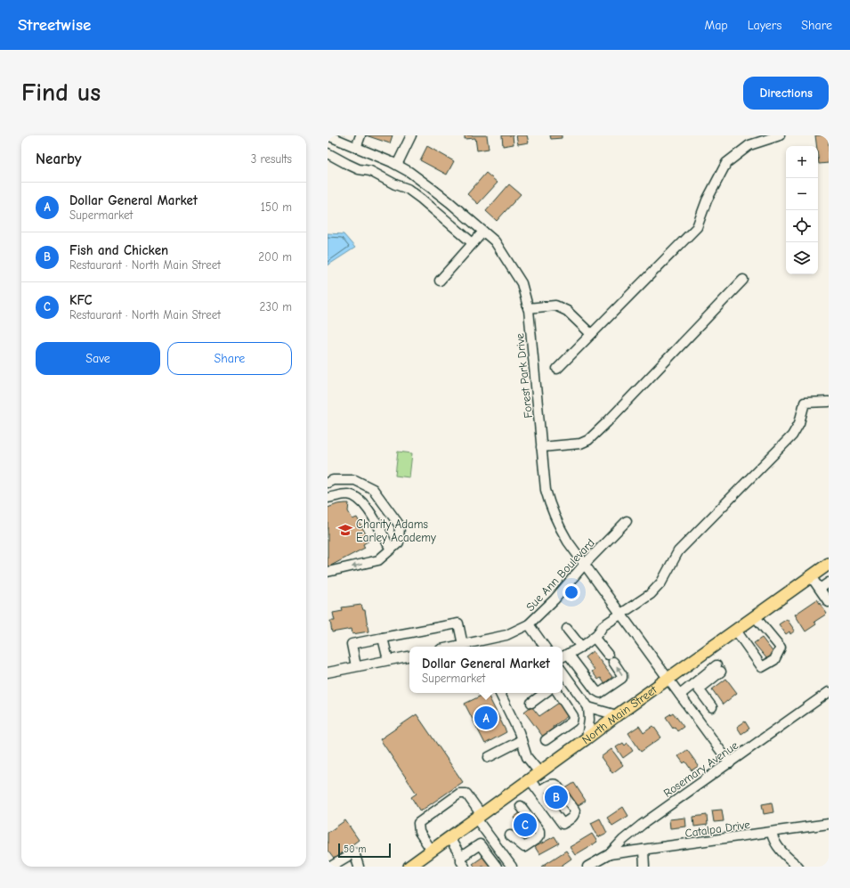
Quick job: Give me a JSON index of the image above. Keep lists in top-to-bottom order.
{
  "streets": {
    "main road": ["North Main Street"],
    "street": [
      "Forest Park Drive",
      "Sue Ann Boulevard",
      "Rosemary Avenue",
      "Catalpa Drive"
    ]
  },
  "crossings": [
    ["Forest Park Drive", "Sue Ann Boulevard"],
    ["Forest Park Drive", "North Main Street"],
    ["Forest Park Drive", "Rosemary Avenue"],
    ["Rosemary Avenue", "Catalpa Drive"]
  ],
  "places": {
    "school or university": ["Charity Adams Earley Academy"]
  },
  "scale_bar": "50 m",
  "page": {
    "header": "Streetwise",
    "nav": ["Map", "Layers", "Share"],
    "buttons": [
      "Directions",
      ["Save", "Share"]
    ],
    "title": "Find us",
    "heading": ["Nearby", "3 results"],
    "map_buttons": ["+", "−"],
    "list": [
      {
        "mark": "A",
        "name": "Dollar General Market",
        "note": "Supermarket",
        "value": "150 m"
      },
      {
        "mark": "B",
        "name": "Fish and Chicken",
        "note": "Restaurant · North Main Street",
        "value": "200 m"
      },
      {
        "mark": "C",
        "name": "KFC",
        "note": "Restaurant · North Main Street",
        "value": "230 m"
      }
    ],
    "popup": ["Dollar General Market", "Supermarket"],
    "pins": ["A", "B", "C"],
    "scale": "50 m"
  }
}
